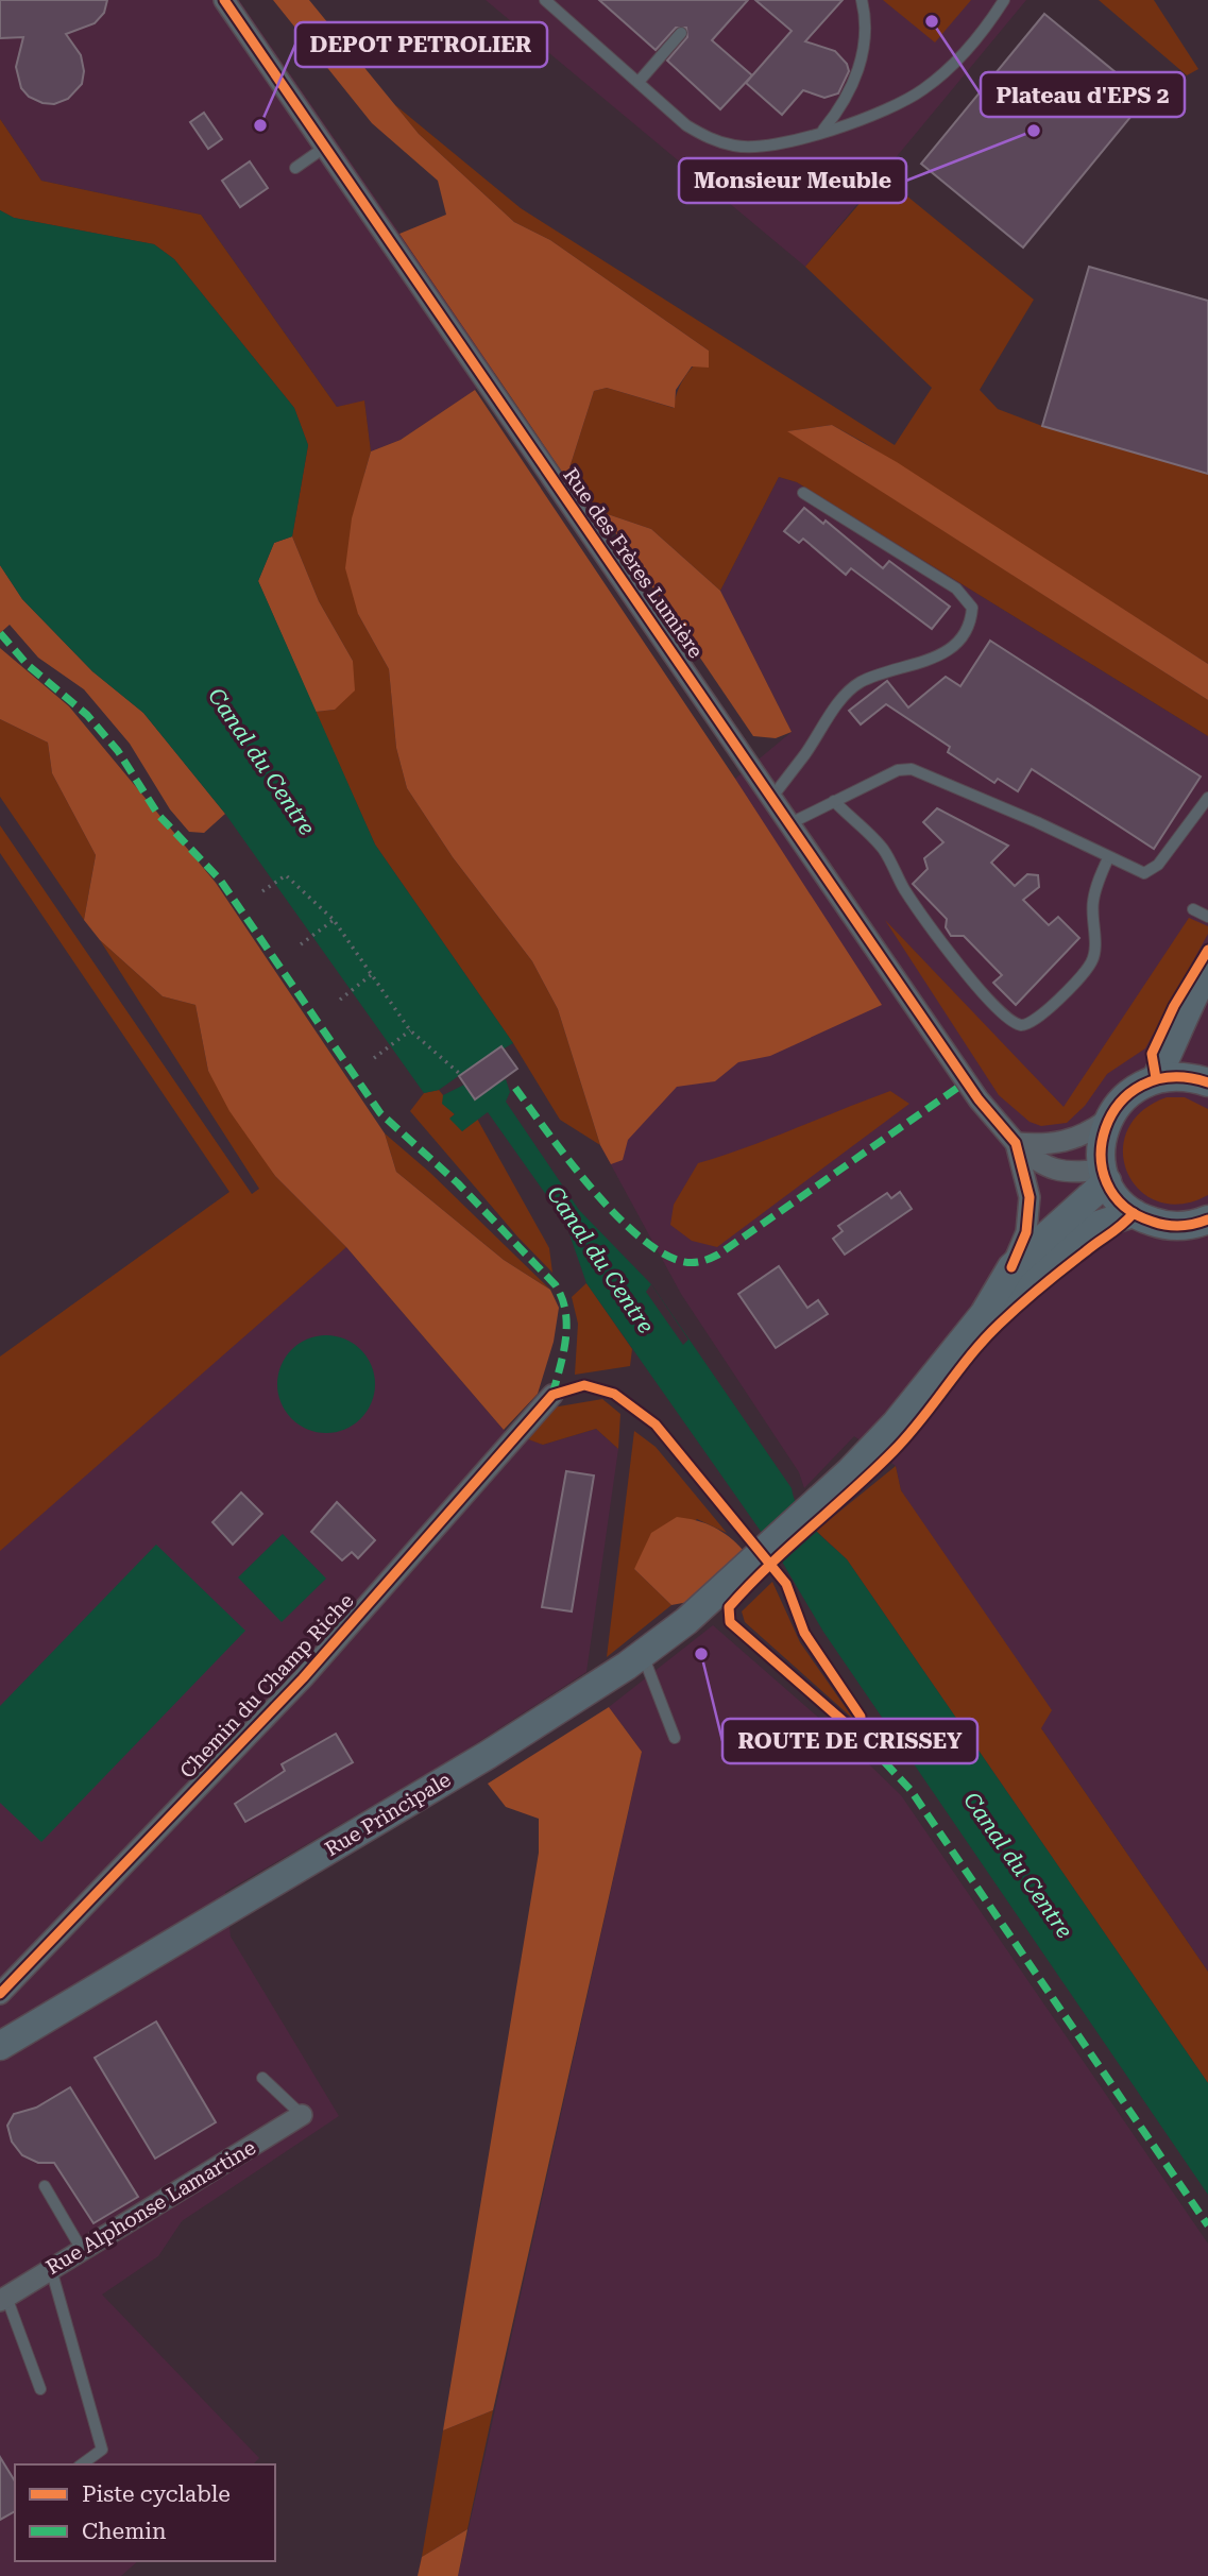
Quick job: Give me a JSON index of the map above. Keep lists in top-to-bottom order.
{
  "streets": {
    "street": [
      "Rue des Frères Lumière",
      "Chemin du Champ Riche",
      "Rue Principale",
      "Rue Alphonse Lamartine"
    ]
  },
  "water": ["Canal du Centre"],
  "places": [
    "Plateau d'EPS 2",
    "DEPOT PETROLIER",
    "Monsieur Meuble",
    "ROUTE DE CRISSEY"
  ],
  "legend": ["Piste cyclable", "Chemin"]
}
